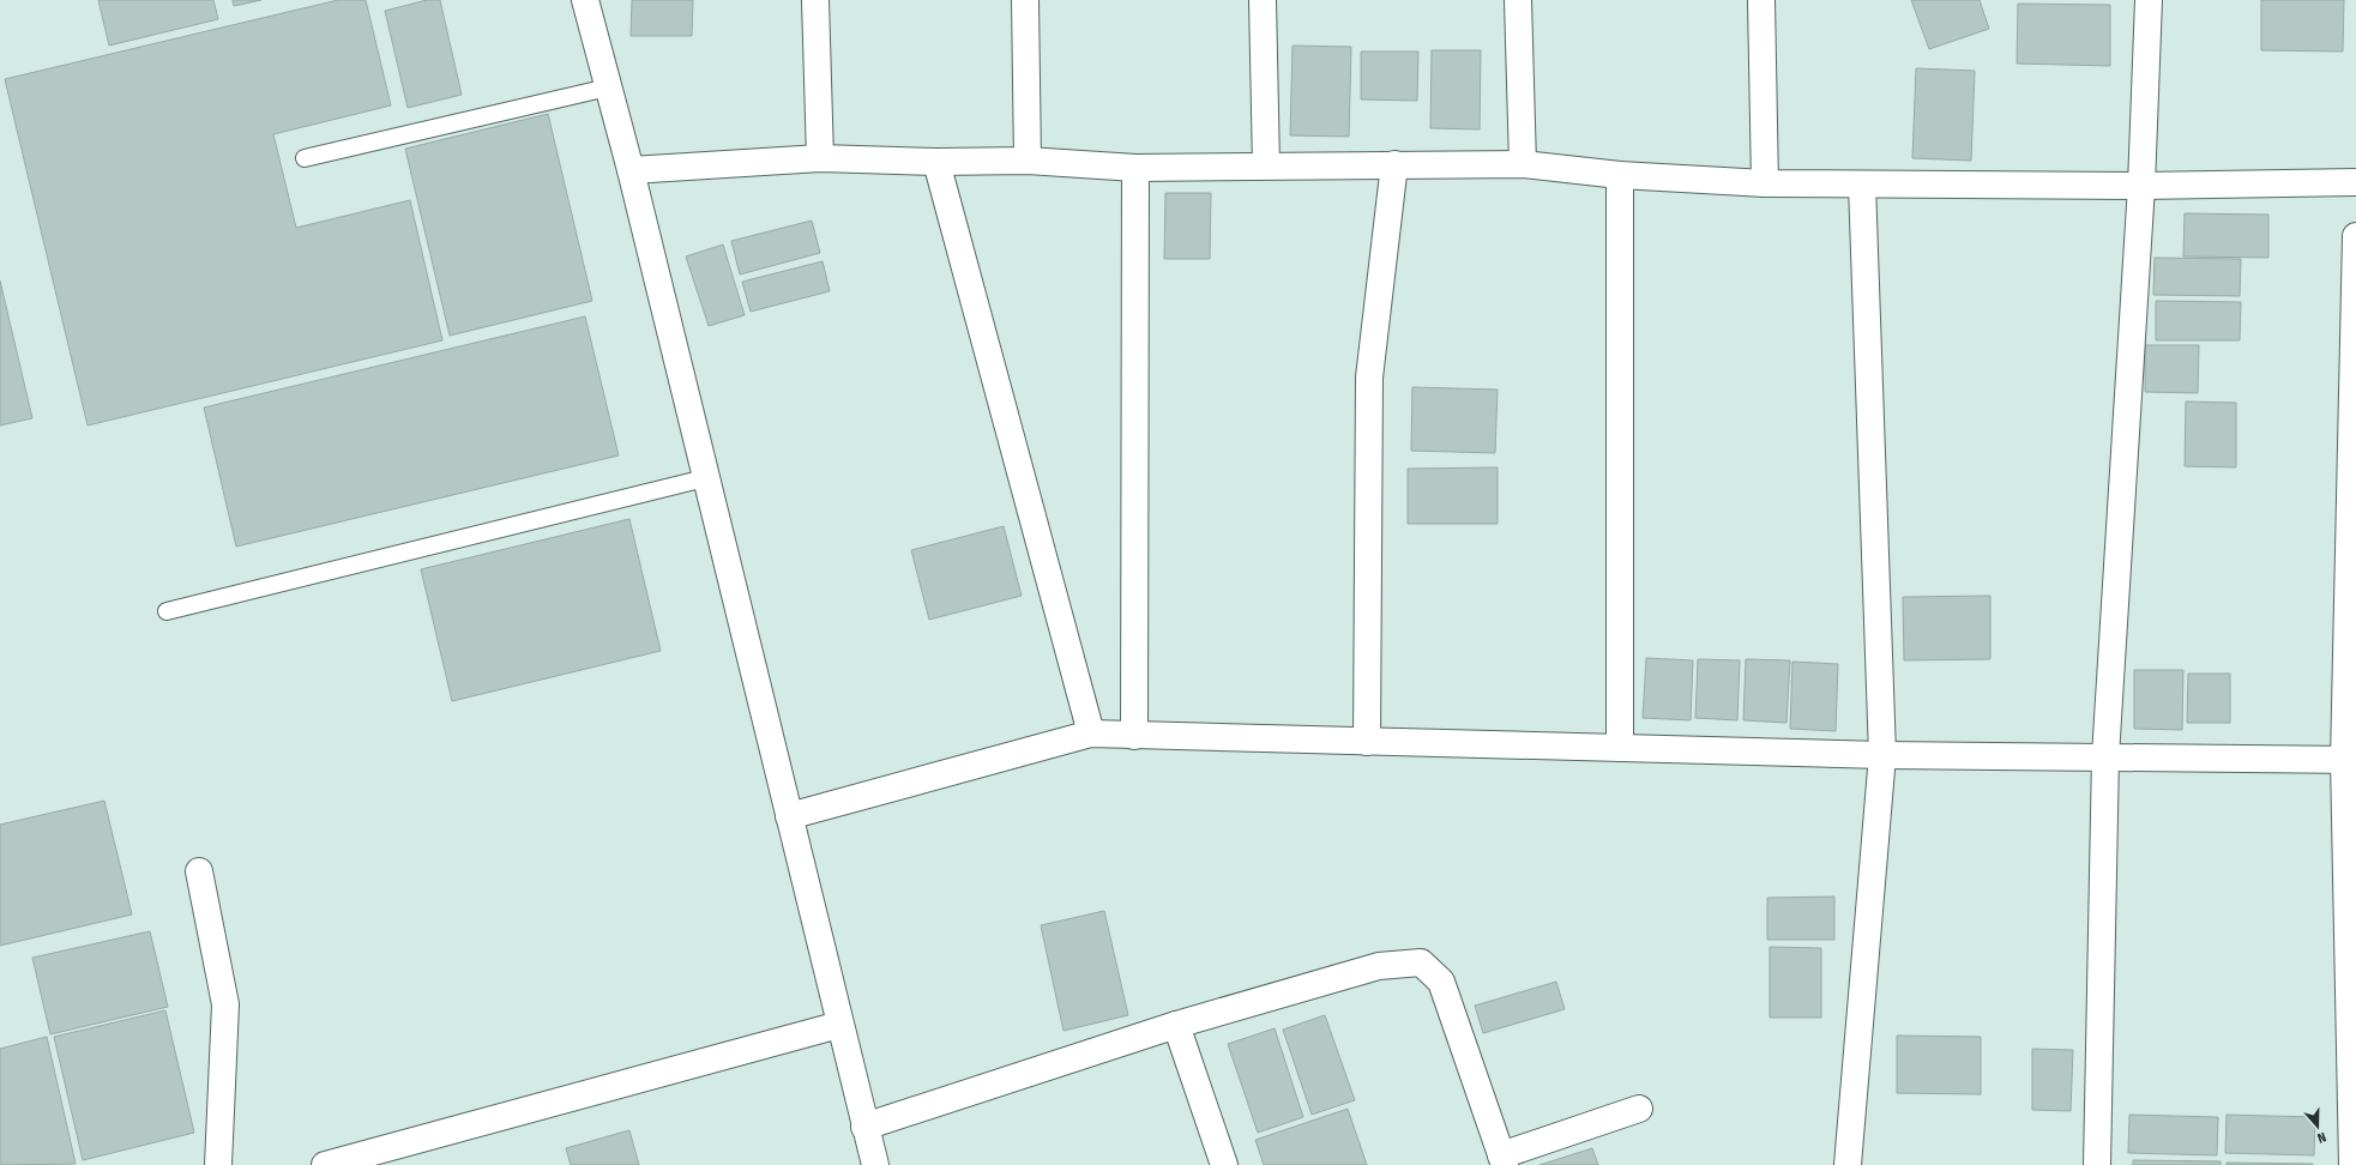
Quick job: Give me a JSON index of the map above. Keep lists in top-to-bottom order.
{
  "north": "bottom"
}
